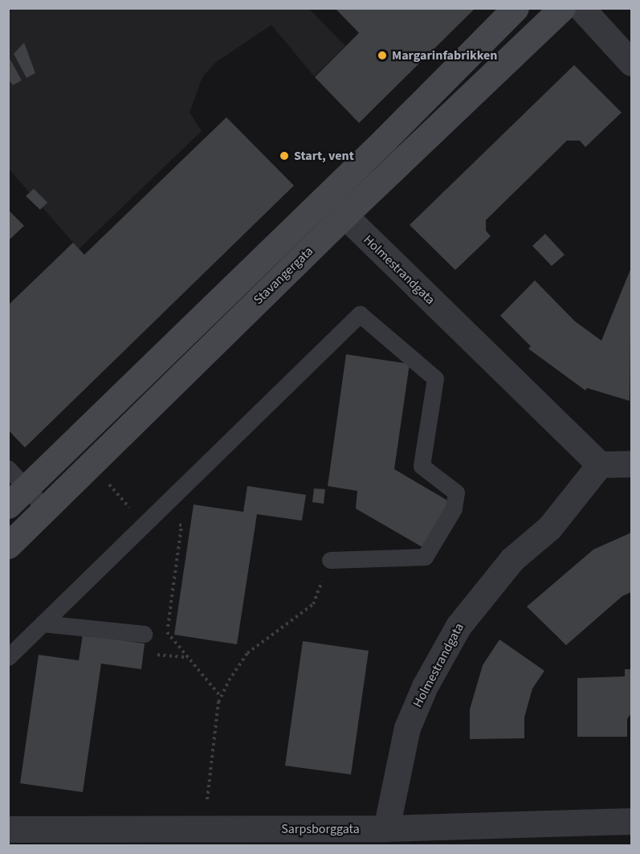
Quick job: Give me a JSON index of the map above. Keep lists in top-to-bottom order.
{
  "streets": {
    "main road": ["Stavangergata"],
    "street": ["Holmestrandgata", "Sarpsborggata"]
  },
  "crossings": [
    ["Holmestrandgata", "Stavangergata"],
    ["Holmestrandgata", "Sarpsborggata"]
  ],
  "places": ["Margarinfabrikken", "Start, vent"]
}
